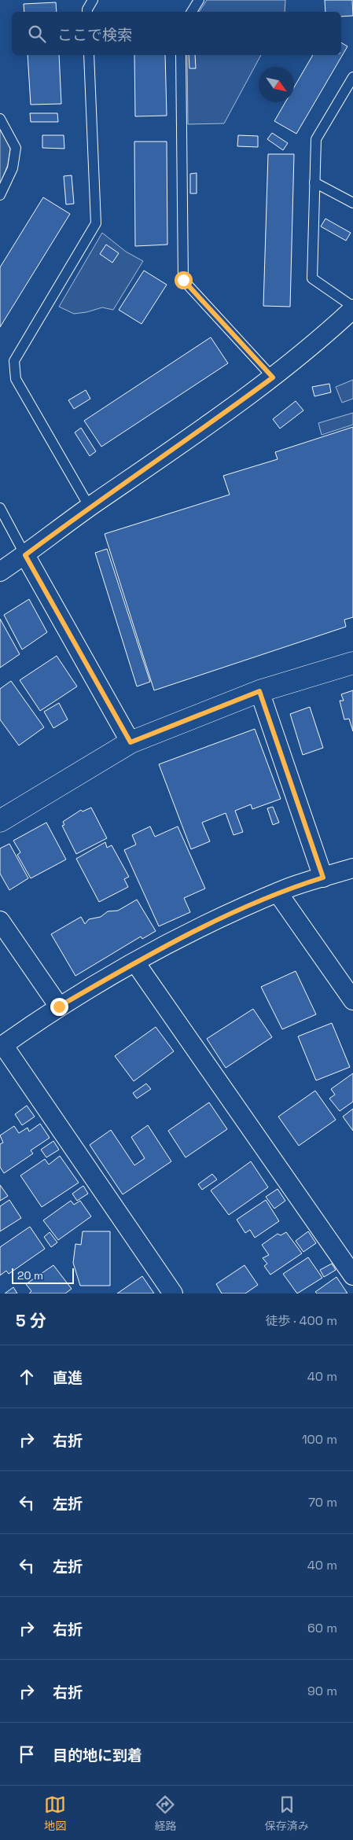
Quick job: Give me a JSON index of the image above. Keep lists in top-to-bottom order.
{
  "scale_bar": "20 m",
  "north": "bottom right",
  "page": {
    "search": "ここで検索",
    "scale": "20 m",
    "heading": ["5 分", "徒歩 · 400 m"],
    "list": [
      ["直進", "40 m"],
      ["右折", "100 m"],
      ["左折", "70 m"],
      ["左折", "40 m"],
      ["右折", "60 m"],
      ["右折", "90 m"],
      "目的地に到着"
    ],
    "nav": ["地図", "経路", "保存済み"]
  }
}
